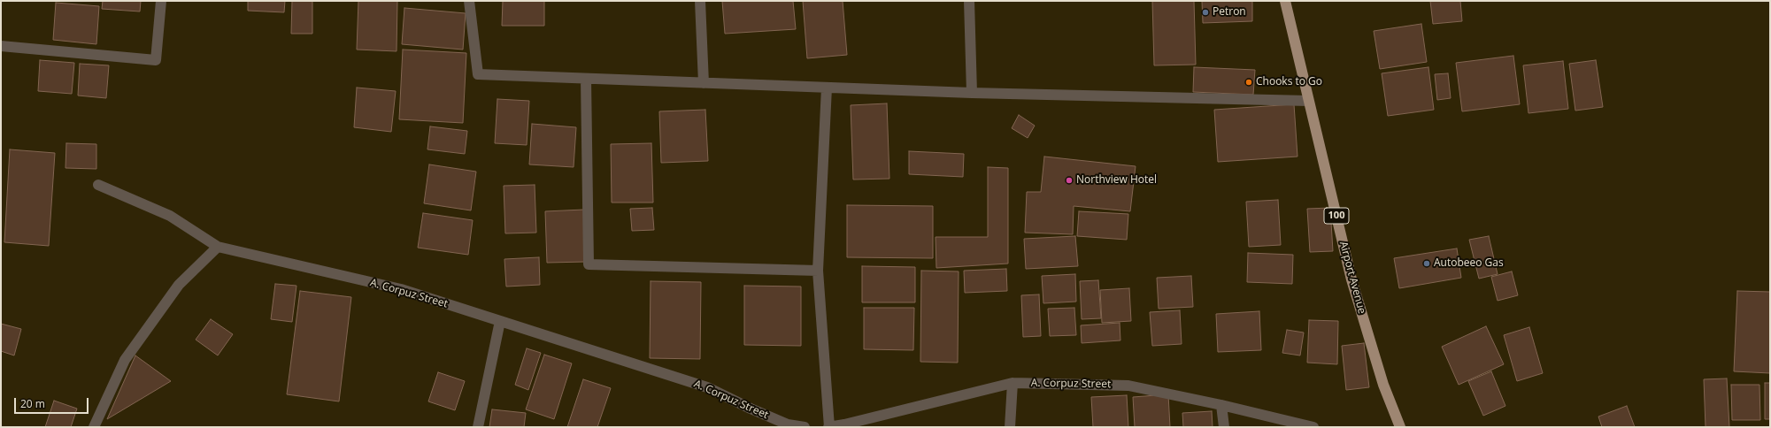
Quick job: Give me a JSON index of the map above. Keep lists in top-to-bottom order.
{
  "streets": {
    "main road": ["100", "Airport Avenue"],
    "street": ["A. Corpuz Street"]
  },
  "places": [
    "Petron",
    "Chooks to Go",
    "Northview Hotel",
    "Autobeeo Gas"
  ],
  "scale_bar": "20 m"
}
